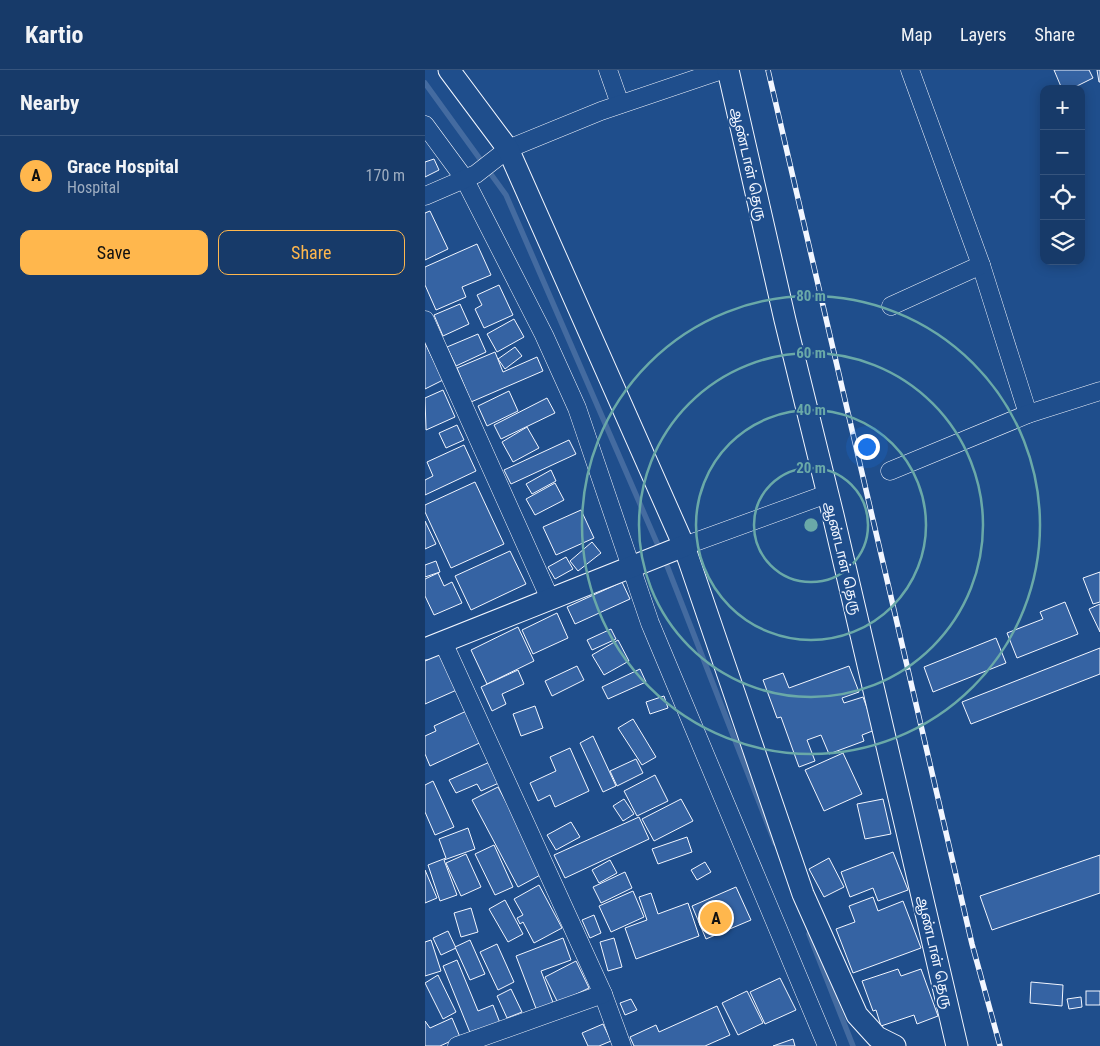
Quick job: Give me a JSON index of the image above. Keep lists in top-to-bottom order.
{
  "streets": {
    "street": ["ஆண்டாள் தெரு"]
  },
  "page": {
    "header": "Kartio",
    "nav": ["Map", "Layers", "Share"],
    "heading": "Nearby",
    "map_buttons": ["+", "−"],
    "list": [
      {
        "mark": "A",
        "name": "Grace Hospital",
        "note": "Hospital",
        "value": "170 m"
      }
    ],
    "buttons": ["Save", "Share"],
    "pins": "A"
  },
  "rings": [
    "80 m",
    "60 m",
    "40 m",
    "20 m"
  ]
}
